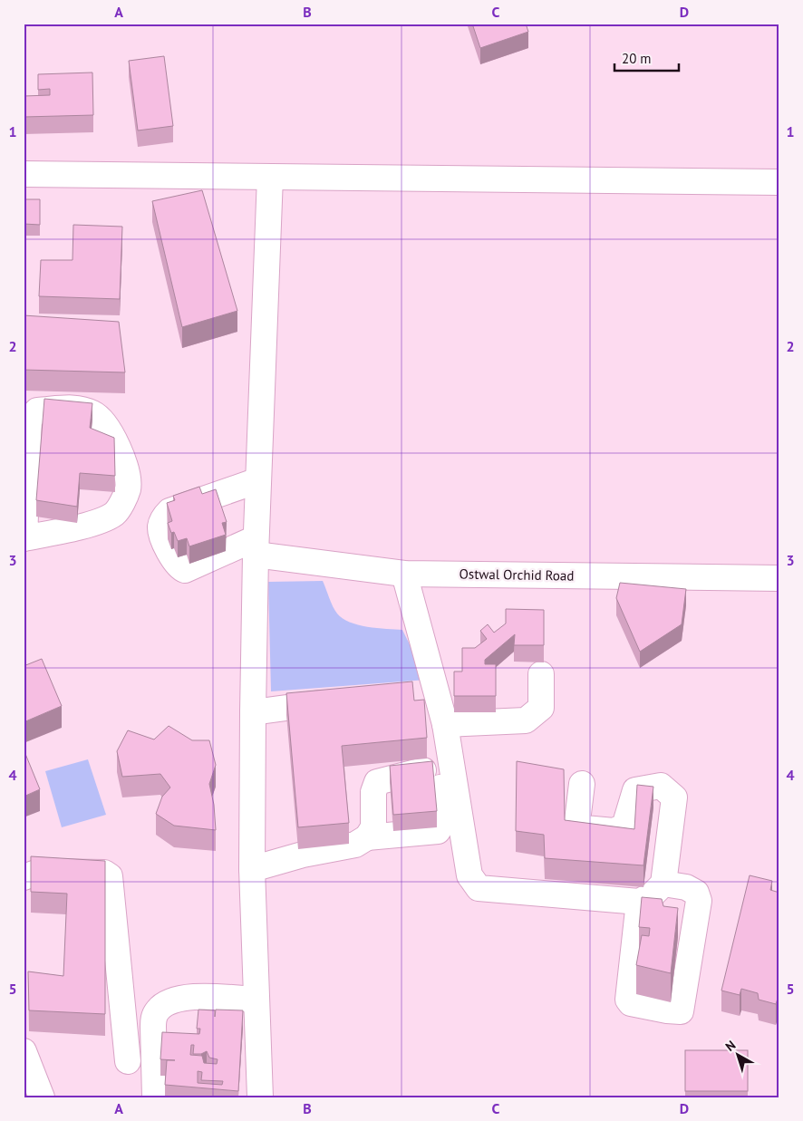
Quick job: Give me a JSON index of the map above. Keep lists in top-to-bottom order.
{
  "streets": {
    "street": ["Ostwal Orchid Road"]
  },
  "scale_bar": "20 m",
  "north": "top left",
  "grid": {
    "columns": [
      "A",
      "B",
      "C",
      "D"
    ],
    "rows": [
      "1",
      "2",
      "3",
      "4",
      "5"
    ]
  }
}
